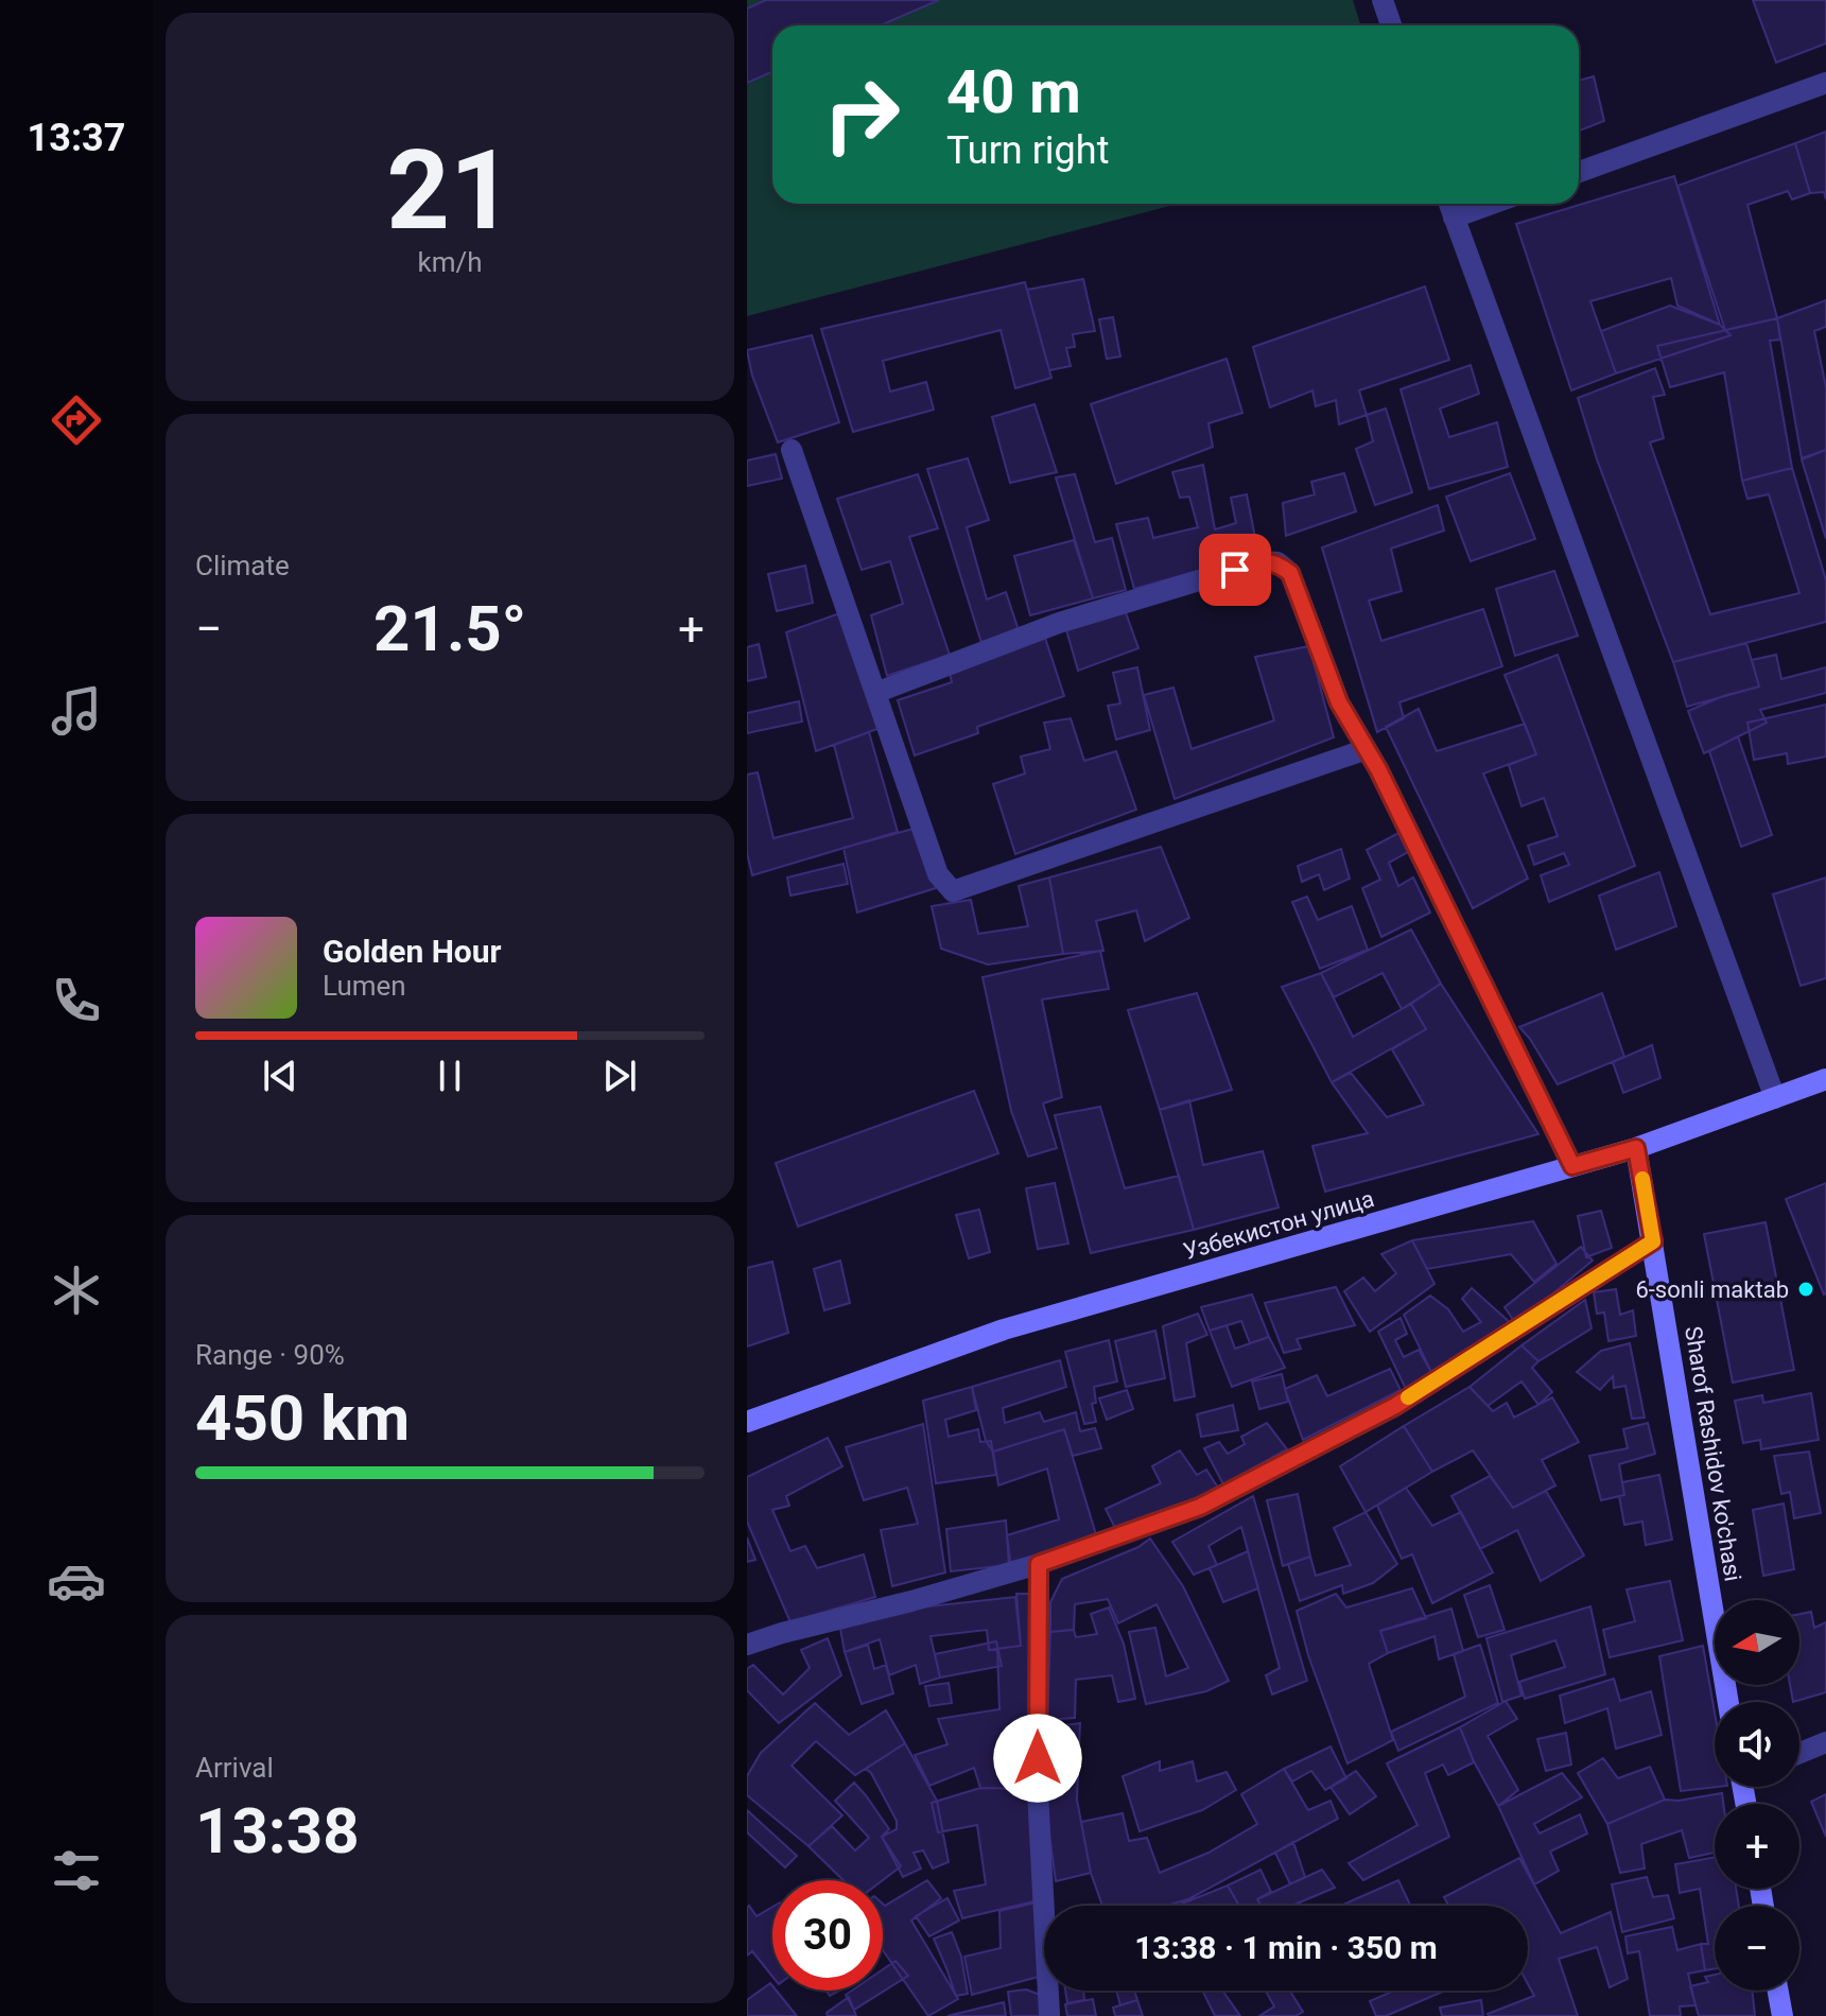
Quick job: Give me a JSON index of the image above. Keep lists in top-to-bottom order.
{
  "streets": {
    "main road": ["Узбекистон улица", "Sharof Rashidov ko'chasi"]
  },
  "crossings": [
    ["Узбекистон улица", "Sharof Rashidov ko'chasi"]
  ],
  "places": ["6-sonli maktab"],
  "north": "left",
  "page": {
    "tabs": "13:37",
    "tile": [
      ["21", "km/h"],
      "Climate",
      ["Range · 90%", "450 km"],
      ["Arrival", "13:38"]
    ],
    "turn": ["40 m", "Turn right"],
    "heat": ["−", "21.5°", "+"],
    "song": ["Golden Hour", "Lumen"],
    "map_buttons": ["+", "−"],
    "limit": "30",
    "trip": "13:38 · 1 min · 350 m"
  }
}
